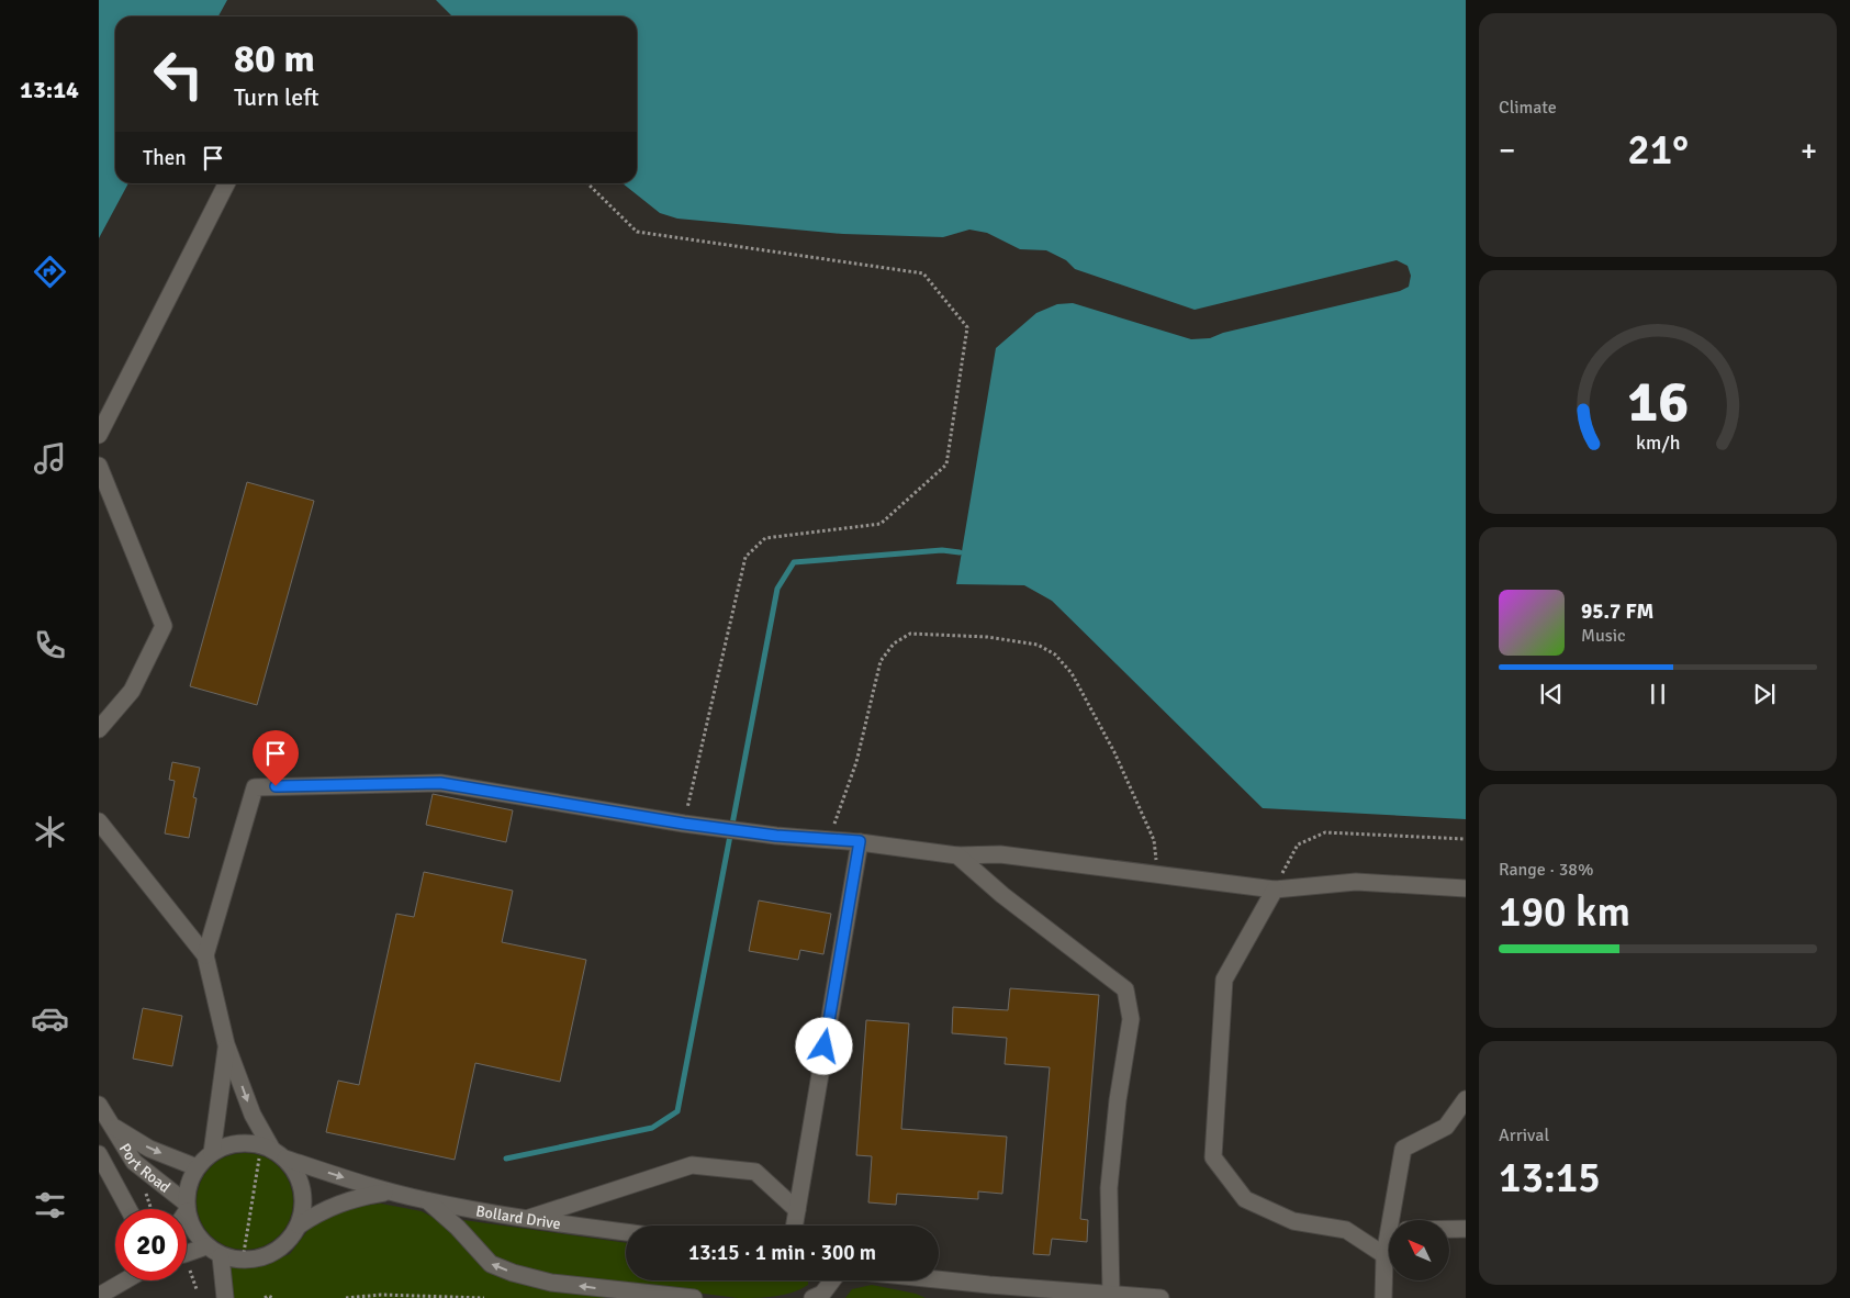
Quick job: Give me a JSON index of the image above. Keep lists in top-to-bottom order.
{
  "streets": {
    "lane": ["Port Road", "Bollard Drive"]
  },
  "crossings": [
    ["Port Road", "Bollard Drive"]
  ],
  "north": "top left",
  "page": {
    "tabs": "13:14",
    "tile": [
      "Climate",
      ["Range · 38%", "190 km"],
      ["Arrival", "13:15"]
    ],
    "turn": ["80 m", "Turn left"],
    "heat": ["−", "21°", "+"],
    "then": "Then",
    "song": ["95.7 FM", "Music"],
    "limit": "20",
    "trip": "13:15 · 1 min · 300 m",
    "gauge": ["16", "km/h"]
  }
}
